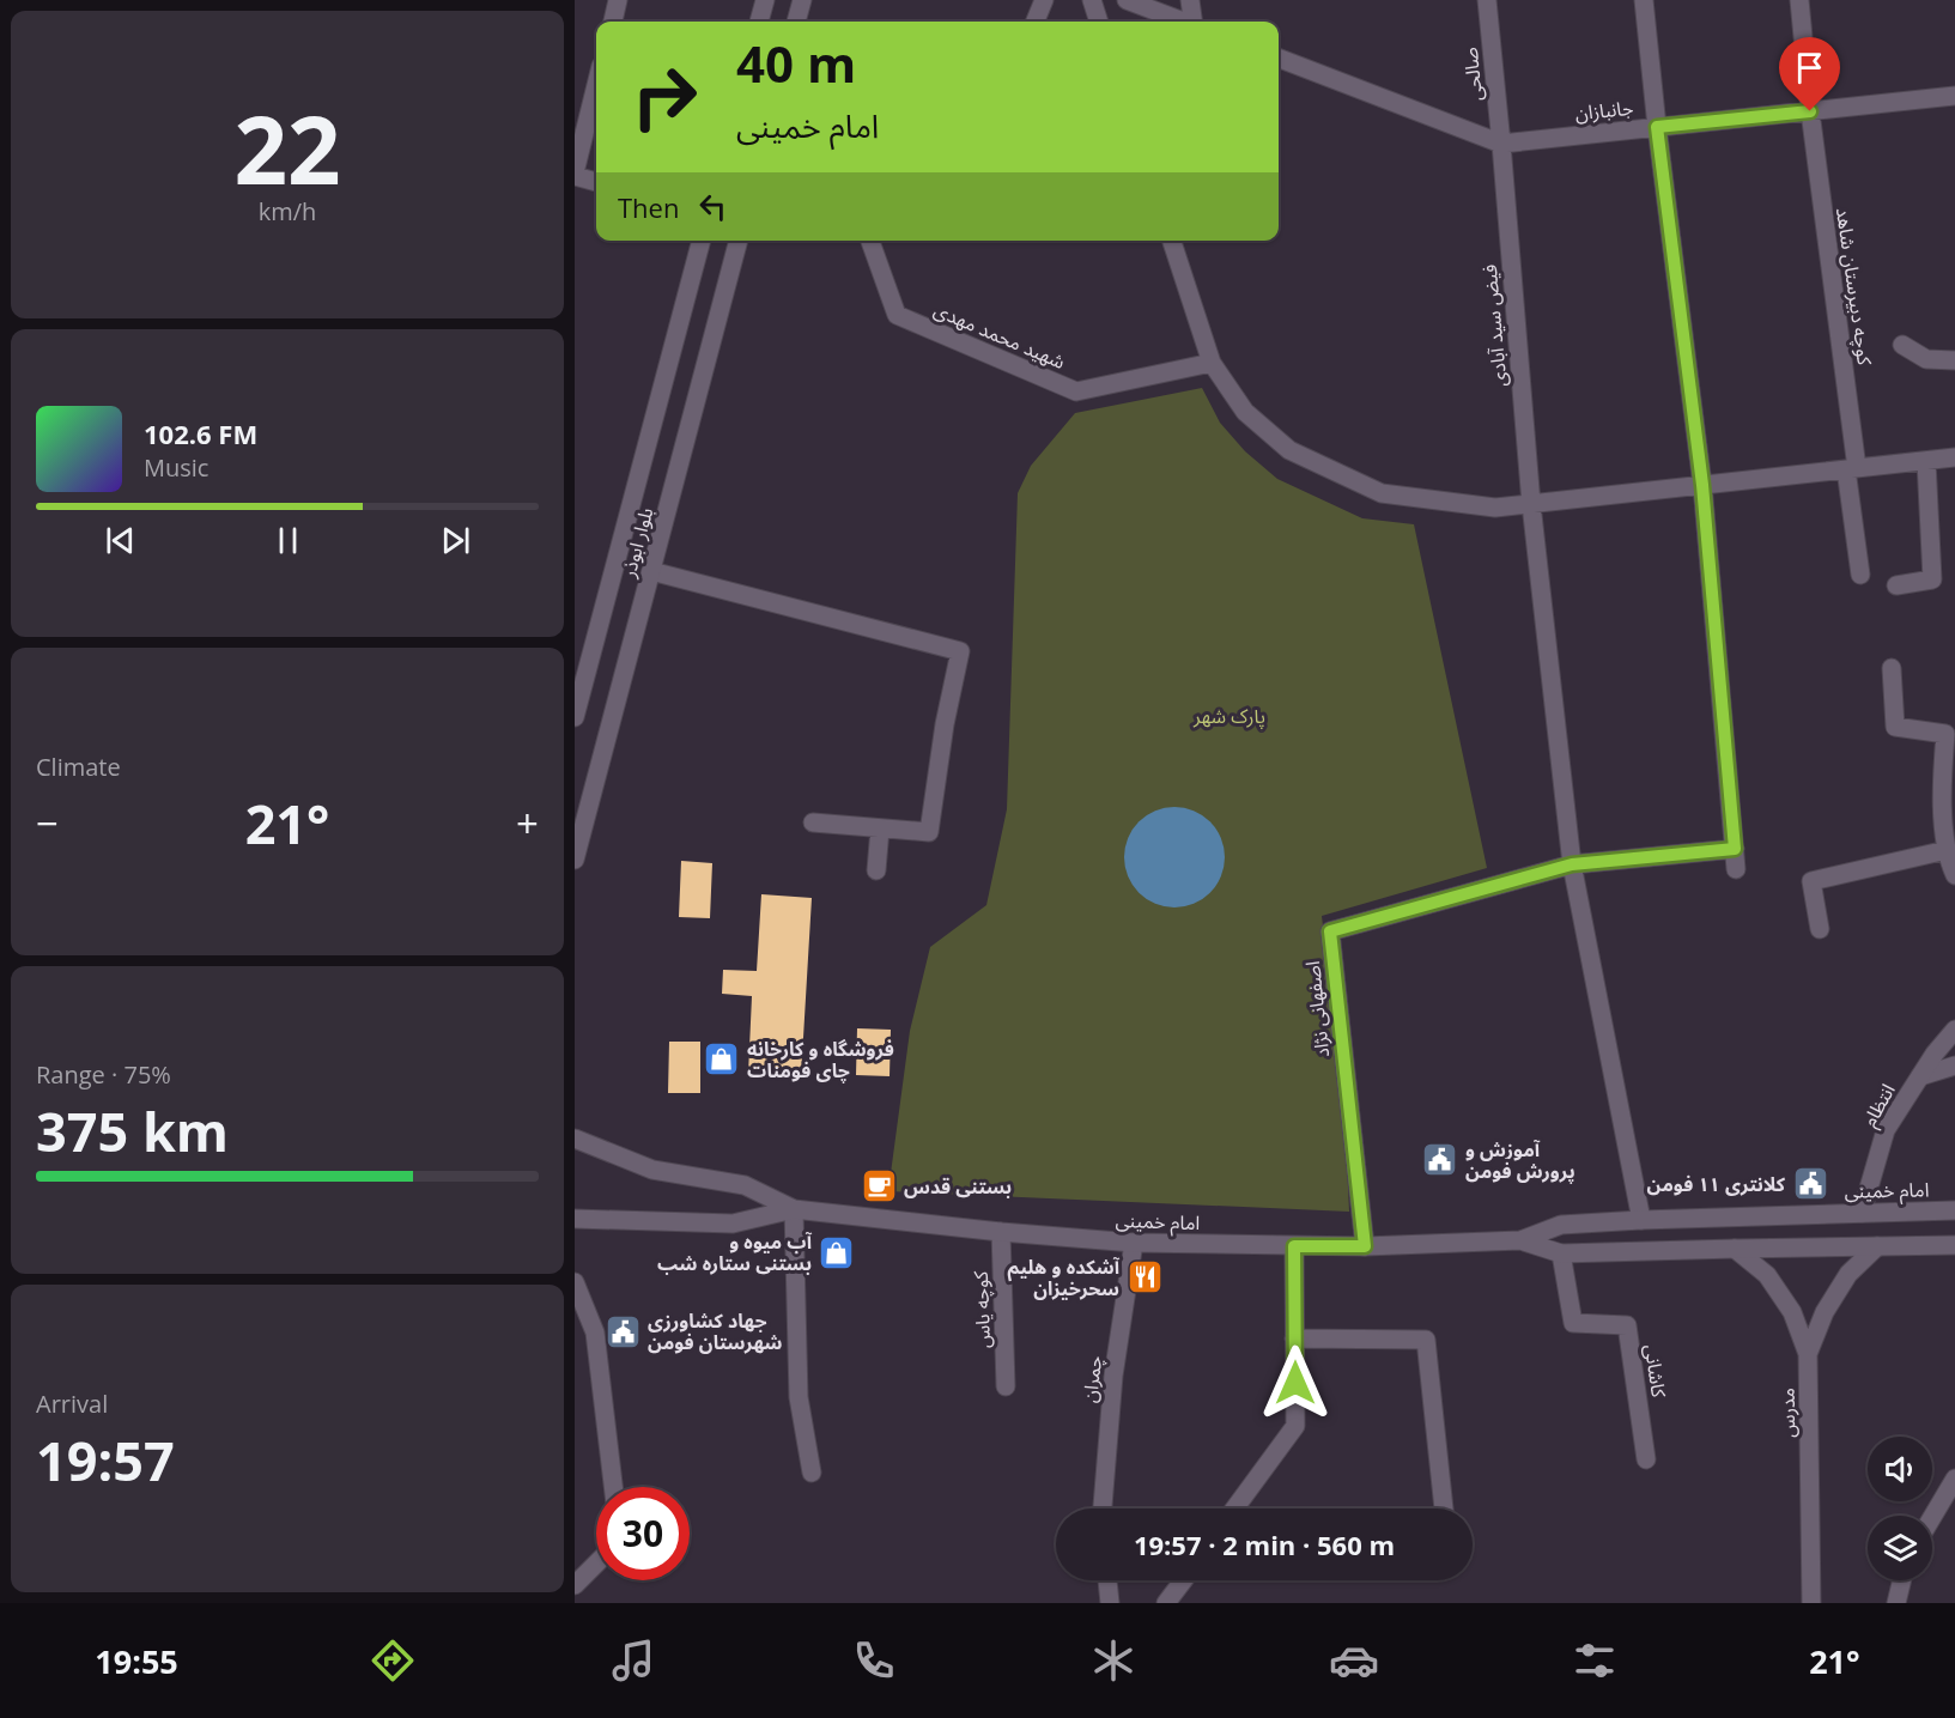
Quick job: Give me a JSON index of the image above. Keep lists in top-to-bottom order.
{
  "streets": {
    "street": [
      "صالحی",
      "جانبازان",
      "کوچه دبیرستان شاهد",
      "فیض سید آبادی",
      "شهید محمد مهدی",
      "بلوار ابوذر",
      "اصفهانی نژاد",
      "انتظام",
      "امام خمینی",
      "کوچه یاس",
      "کاشانی",
      "چمران",
      "مدرس"
    ]
  },
  "crossings": [
    ["صالحی", "جانبازان"],
    ["صالحی", "فیض سید آبادی"],
    ["جانبازان", "کوچه دبیرستان شاهد"],
    ["جانبازان", "فیض سید آبادی"],
    ["اصفهانی نژاد", "امام خمینی"],
    ["انتظام", "امام خمینی"],
    ["امام خمینی", "کوچه یاس"],
    ["امام خمینی", "کاشانی"],
    ["امام خمینی", "چمران"],
    ["امام خمینی", "مدرس"]
  ],
  "parks": ["پارک شهر"],
  "places": {
    "shop": ["فروشگاه و کارخانه چای فومنات", "آب میوه و بستنی ستاره شب"],
    "public building": ["آموزش و پرورش فومن", "کلانتری ۱۱ فومن", "جهاد کشاورزی شهرستان فومن"],
    "cafe": ["بستنی قدس"],
    "restaurant": ["آشکده و هلیم سحرخیزان"]
  },
  "page": {
    "tile": [
      ["22", "km/h"],
      "Climate",
      ["Range · 75%", "375 km"],
      ["Arrival", "19:57"]
    ],
    "turn": ["40 m", "امام خمینی"],
    "then": "Then",
    "song": ["102.6 FM", "Music"],
    "heat": ["−", "21°", "+"],
    "limit": "30",
    "trip": "19:57 · 2 min · 560 m",
    "tabs": ["19:55", "21°"]
  }
}
